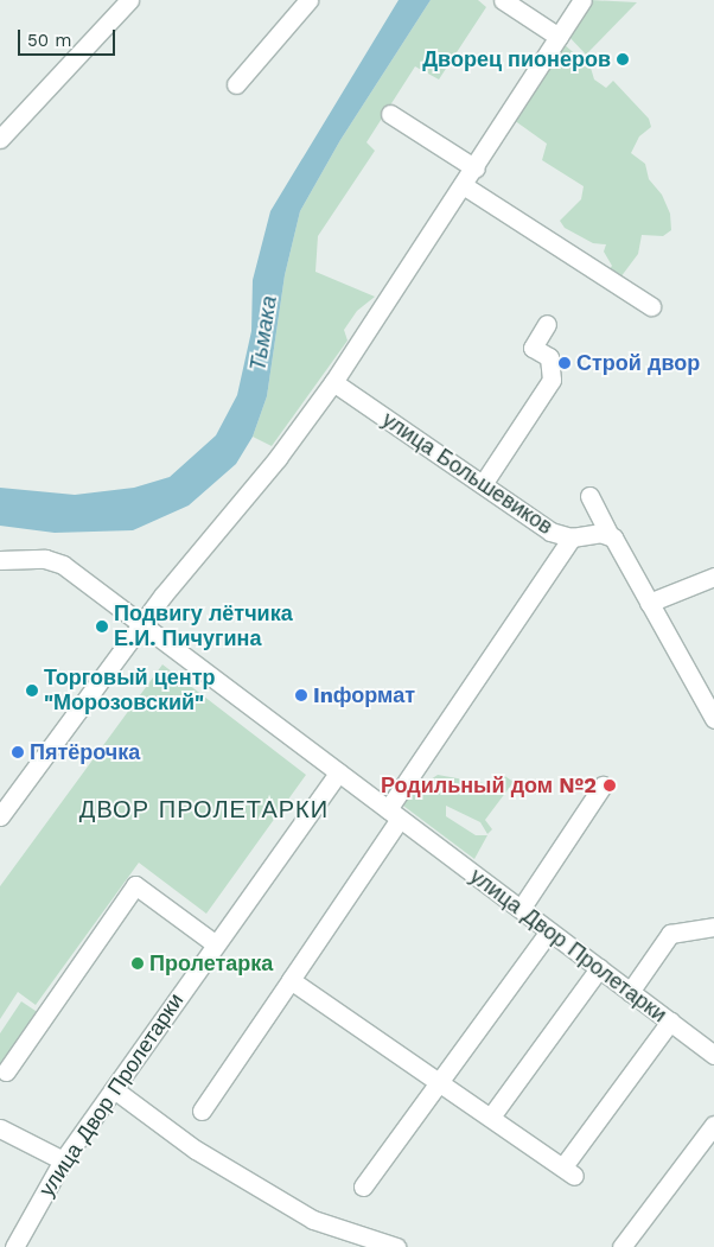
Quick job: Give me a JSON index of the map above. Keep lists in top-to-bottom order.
{
  "streets": {
    "street": ["улица Большевиков", "улица Двор Пролетарки"]
  },
  "districts": ["ДВОР ПРОЛЕТАРКИ"],
  "water": ["Тьмака"],
  "places": [
    "Дворец пионеров",
    "Строй двор",
    "Подвигу лётчика Е.И. Пичугина",
    "Торговый центр \"Морозовский\"",
    "Inформат",
    "Пятёрочка",
    "Родильный дом №2",
    "Пролетарка"
  ],
  "scale_bar": "50 m"
}
